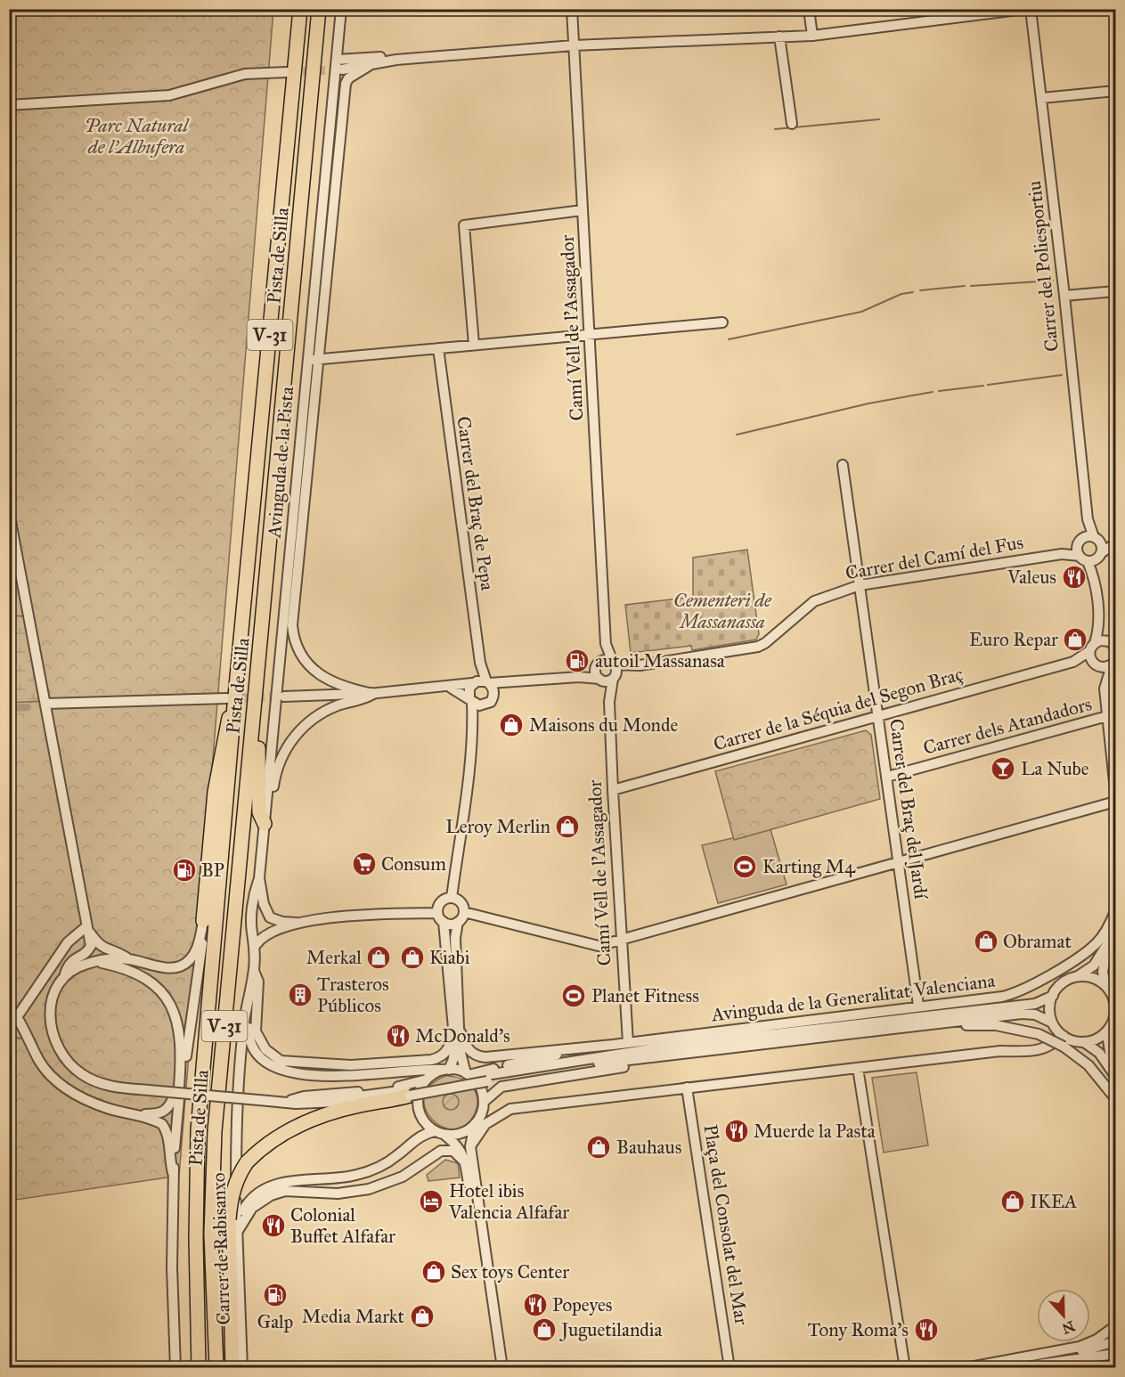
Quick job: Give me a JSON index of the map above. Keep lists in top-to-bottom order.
{
  "streets": {
    "highway": ["Pista de Silla", "V-31"],
    "street": [
      "Carrer del Poliesportiu",
      "Camí Vell de l'Assagador",
      "Avinguda de la Pista",
      "Carrer del Braç de Pepa",
      "Carrer del Camí del Fus",
      "Carrer de la Séquia del Segon Braç",
      "Carrer dels Atandadors",
      "Carrer del Braç del Jardí",
      "Avinguda de la Generalitat Valenciana",
      "Plaça del Consolat del Mar",
      "Carrer de Rabisanxo"
    ]
  },
  "crossings": [
    ["Carrer del Poliesportiu", "Carrer del Camí del Fus"],
    ["Camí Vell de l'Assagador", "Carrer del Camí del Fus"],
    ["Camí Vell de l'Assagador", "Carrer de la Séquia del Segon Braç"],
    ["Camí Vell de l'Assagador", "Avinguda de la Generalitat Valenciana"],
    ["Carrer del Camí del Fus", "Carrer del Braç del Jardí"],
    ["Carrer de la Séquia del Segon Braç", "Carrer del Braç del Jardí"],
    ["Carrer dels Atandadors", "Carrer del Braç del Jardí"],
    ["Carrer del Braç del Jardí", "Avinguda de la Generalitat Valenciana"]
  ],
  "parks": ["Parc Natural de l'Albufera", "Cementeri de Massanassa"],
  "places": {
    "restaurant": [
      "Valeus",
      "McDonald's",
      "Muerde la Pasta",
      "Colonial Buffet Alfafar",
      "Popeyes",
      "Tony Roma's"
    ],
    "shop": [
      "Euro Repar",
      "Maisons du Monde",
      "Leroy Merlin",
      "Obramat",
      "Merkal",
      "Kiabi",
      "Bauhaus",
      "IKEA",
      "Sex toys Center",
      "Media Markt",
      "Juguetilandia"
    ],
    "fuel station": ["autoil Massanasa", "BP", "Galp"],
    "bar": ["La Nube"],
    "supermarket": ["Consum"],
    "sports": ["Karting M4", "Planet Fitness"],
    "building": ["Trasteros Públicos"],
    "hotel": ["Hotel ibis Valencia Alfafar"]
  },
  "north": "bottom"
}
